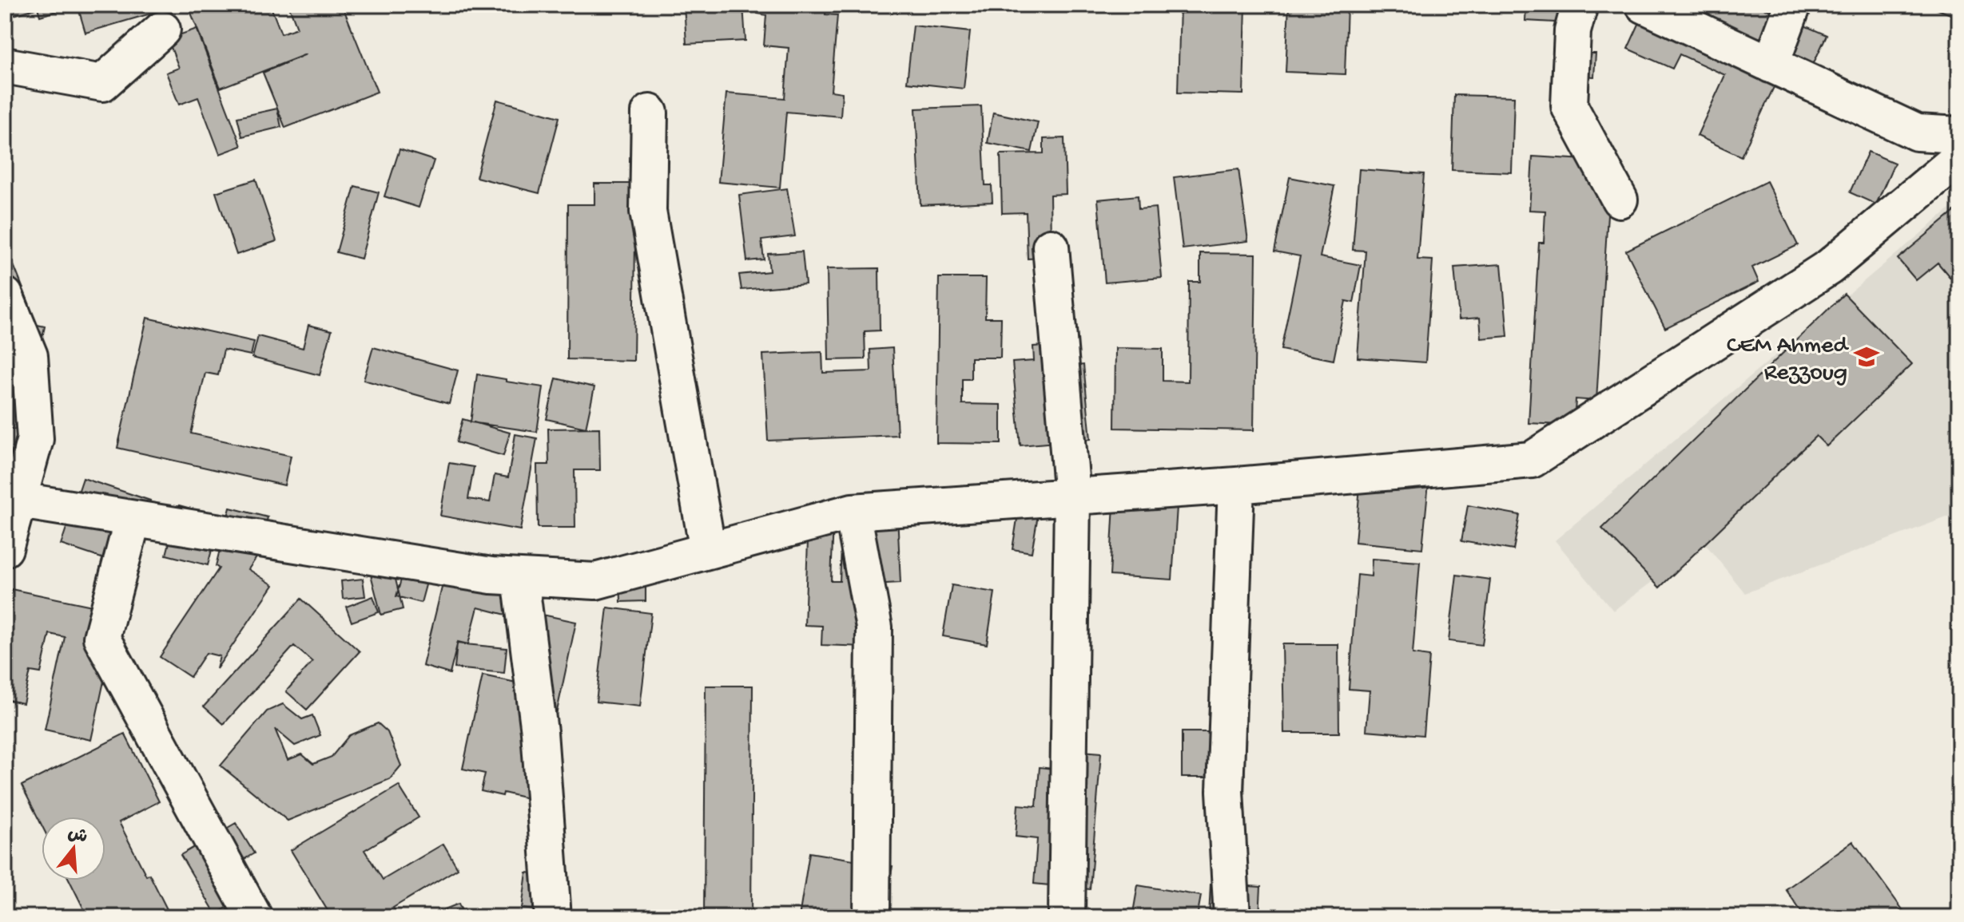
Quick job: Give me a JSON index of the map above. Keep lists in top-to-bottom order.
{
  "places": {
    "school or university": ["CEM Ahmed Rezzoug"]
  },
  "north": "top"
}
